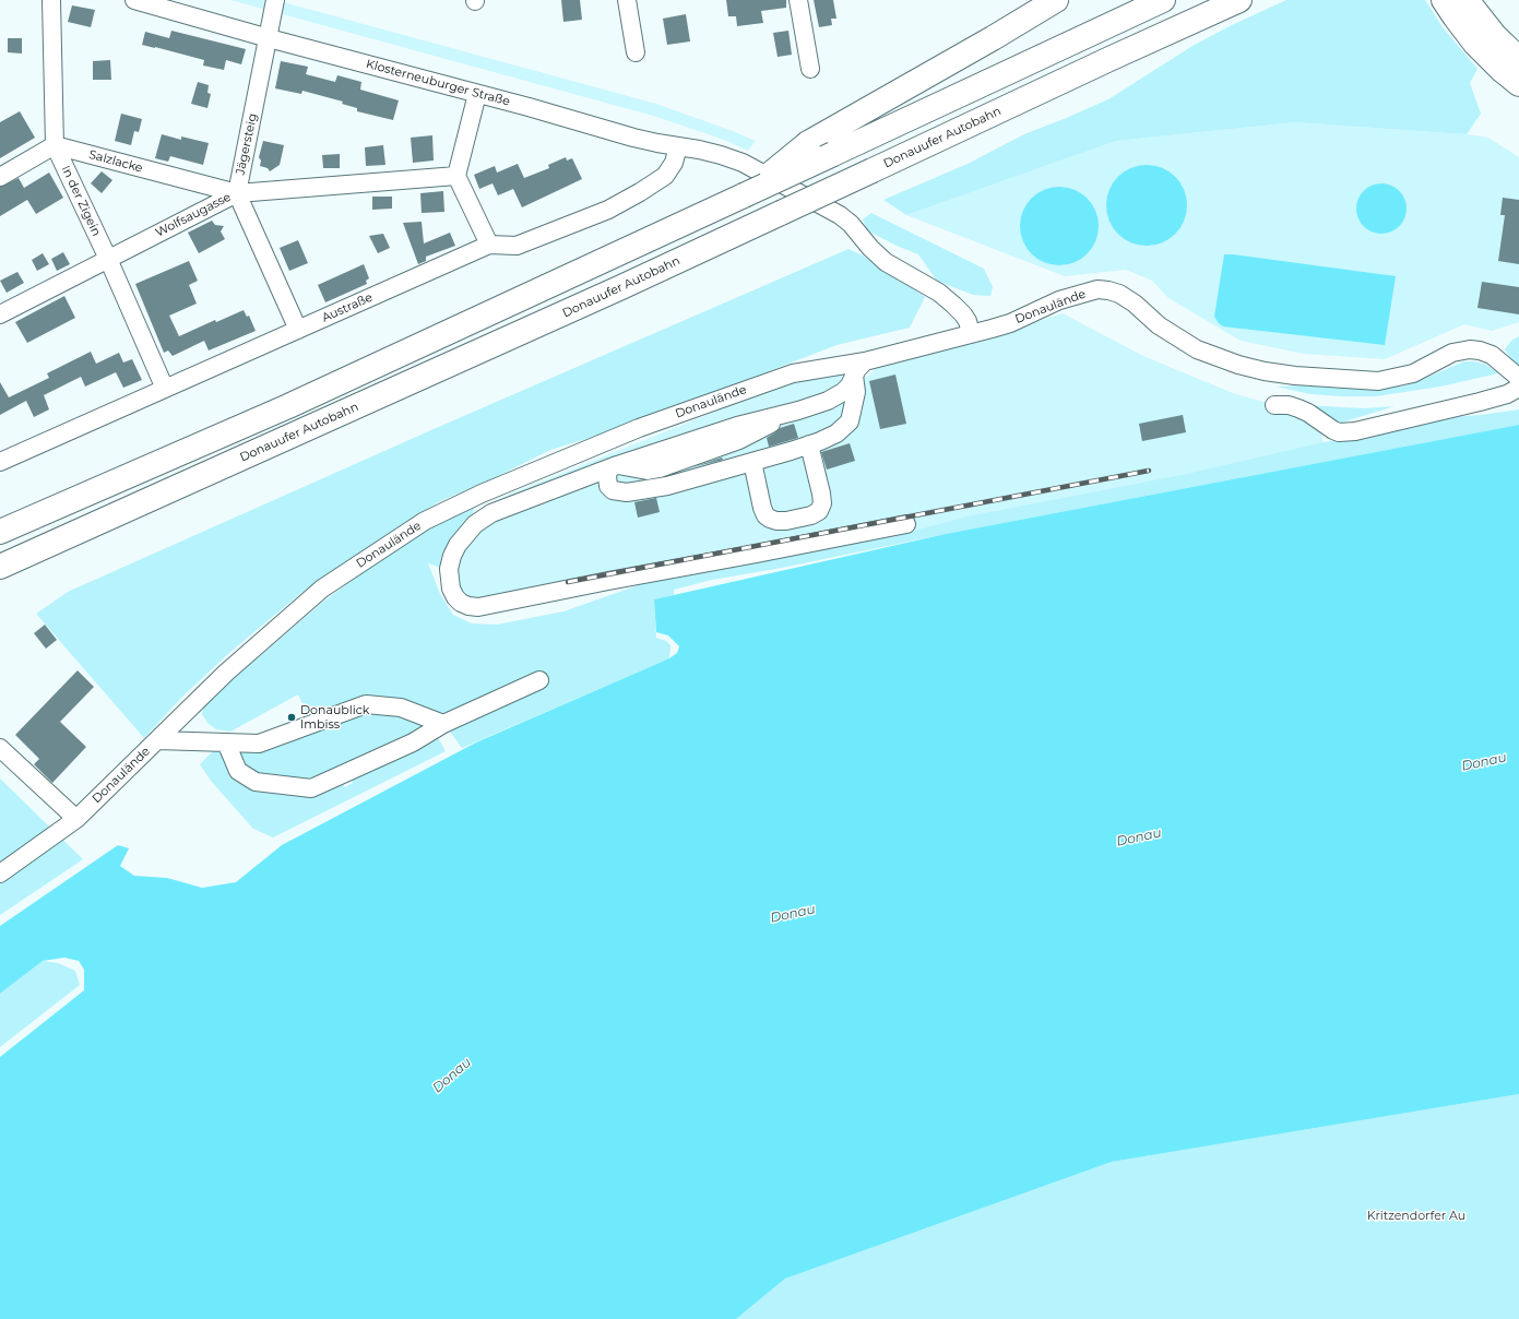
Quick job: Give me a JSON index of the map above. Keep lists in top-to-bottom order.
{
  "streets": {
    "highway": ["Donauufer Autobahn"],
    "street": [
      "Klosterneuburger Straße",
      "Jägersteig",
      "Salzlacke",
      "In der Zigein",
      "Wolfsaugasse",
      "Donaulände",
      "Austraße"
    ]
  },
  "crossings": [
    ["Klosterneuburger Straße", "Jägersteig"],
    ["Klosterneuburger Straße", "Donaulände"],
    ["Klosterneuburger Straße", "Austraße"],
    ["Jägersteig", "Salzlacke"],
    ["Jägersteig", "Wolfsaugasse"],
    ["Salzlacke", "In der Zigein"],
    ["Salzlacke", "Wolfsaugasse"],
    ["In der Zigein", "Wolfsaugasse"],
    ["In der Zigein", "Austraße"]
  ],
  "water": ["Donau"],
  "parks": ["Kritzendorfer Au"],
  "places": ["Donaublick Imbiss"]
}
